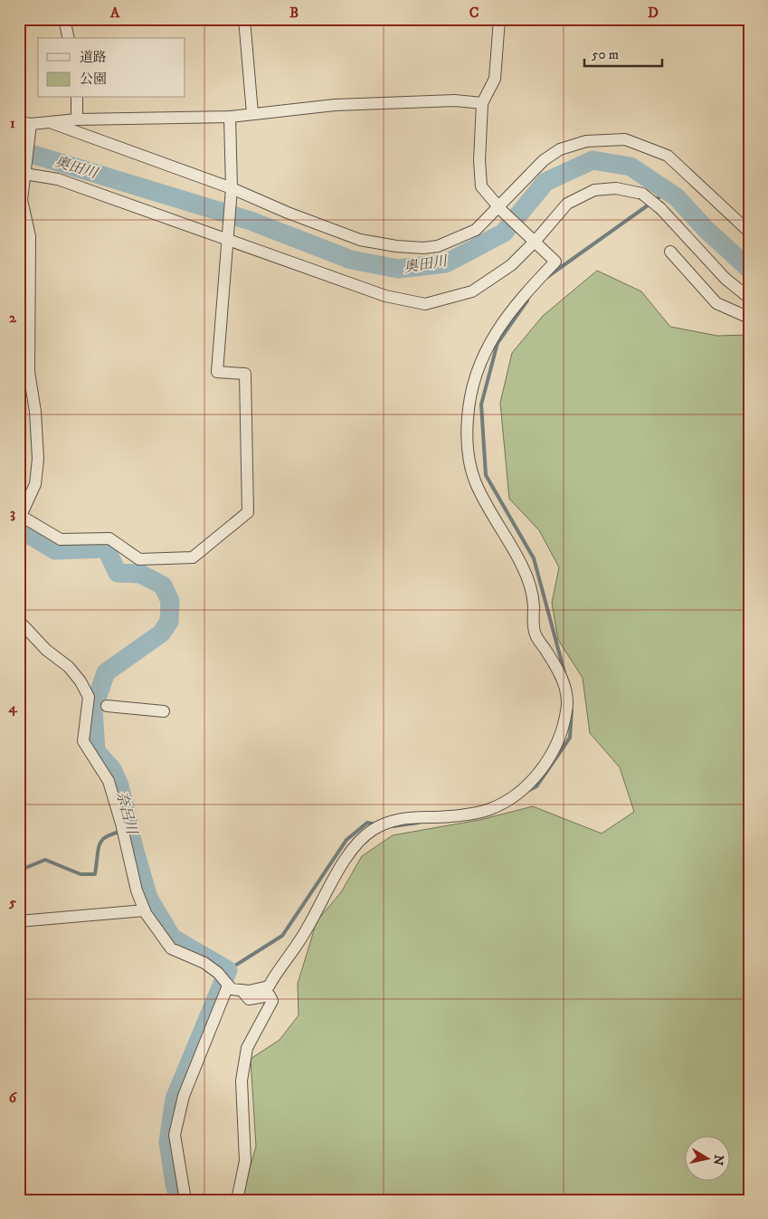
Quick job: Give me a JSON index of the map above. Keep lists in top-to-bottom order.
{
  "water": ["奥田川", "奈呂川"],
  "legend": ["道路", "公園"],
  "scale_bar": "50 m",
  "north": "right",
  "grid": {
    "columns": [
      "A",
      "B",
      "C",
      "D"
    ],
    "rows": [
      "1",
      "2",
      "3",
      "4",
      "5",
      "6"
    ]
  }
}
